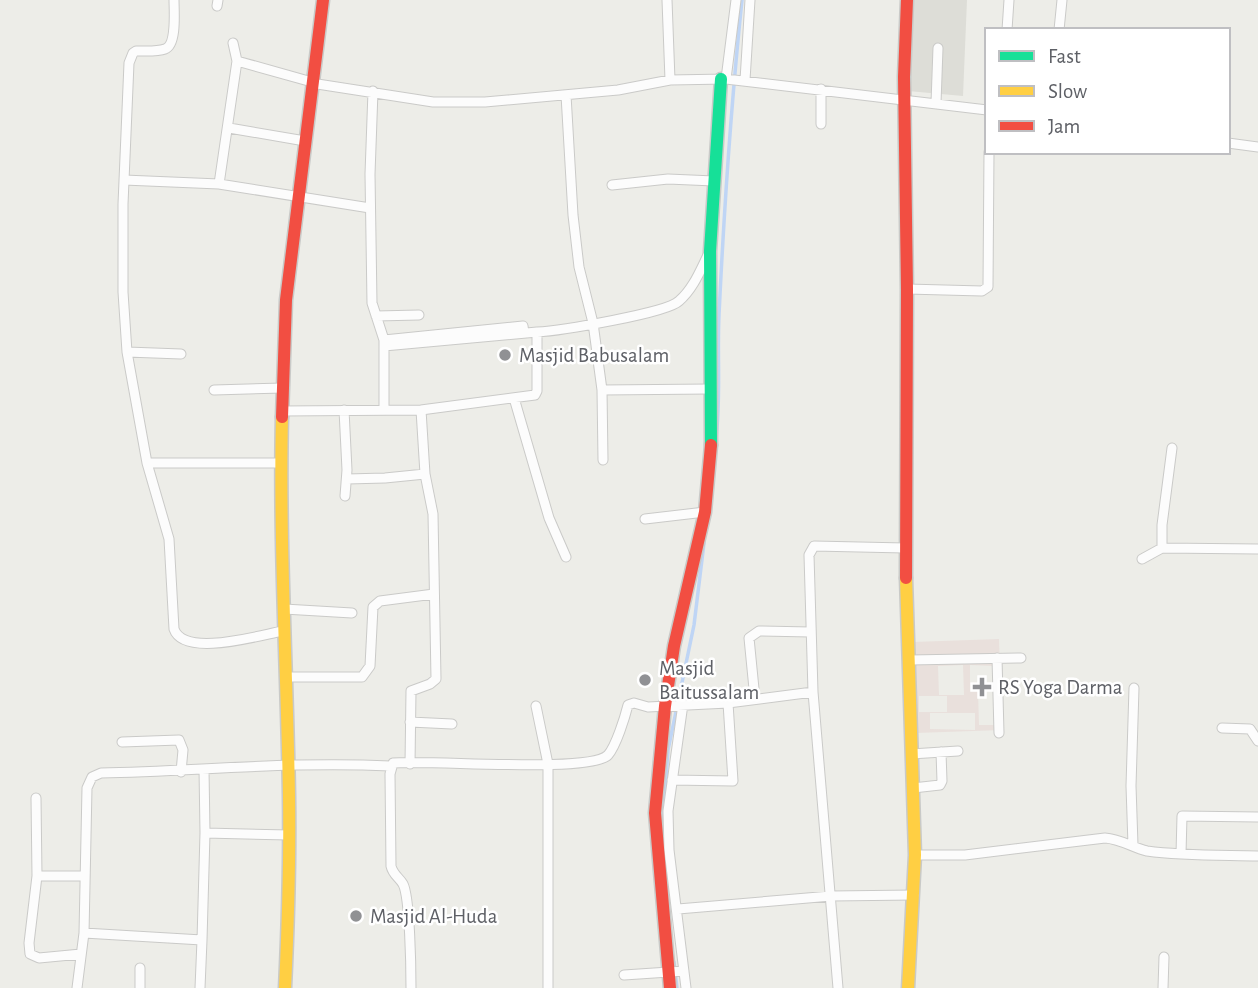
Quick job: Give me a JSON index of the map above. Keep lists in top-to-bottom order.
{
  "places": {
    "other": ["Masjid Babusalam", "Masjid Baitussalam", "Masjid Al-Huda"],
    "health": ["RS Yoga Darma"]
  },
  "legend": ["Fast", "Slow", "Jam"]
}
